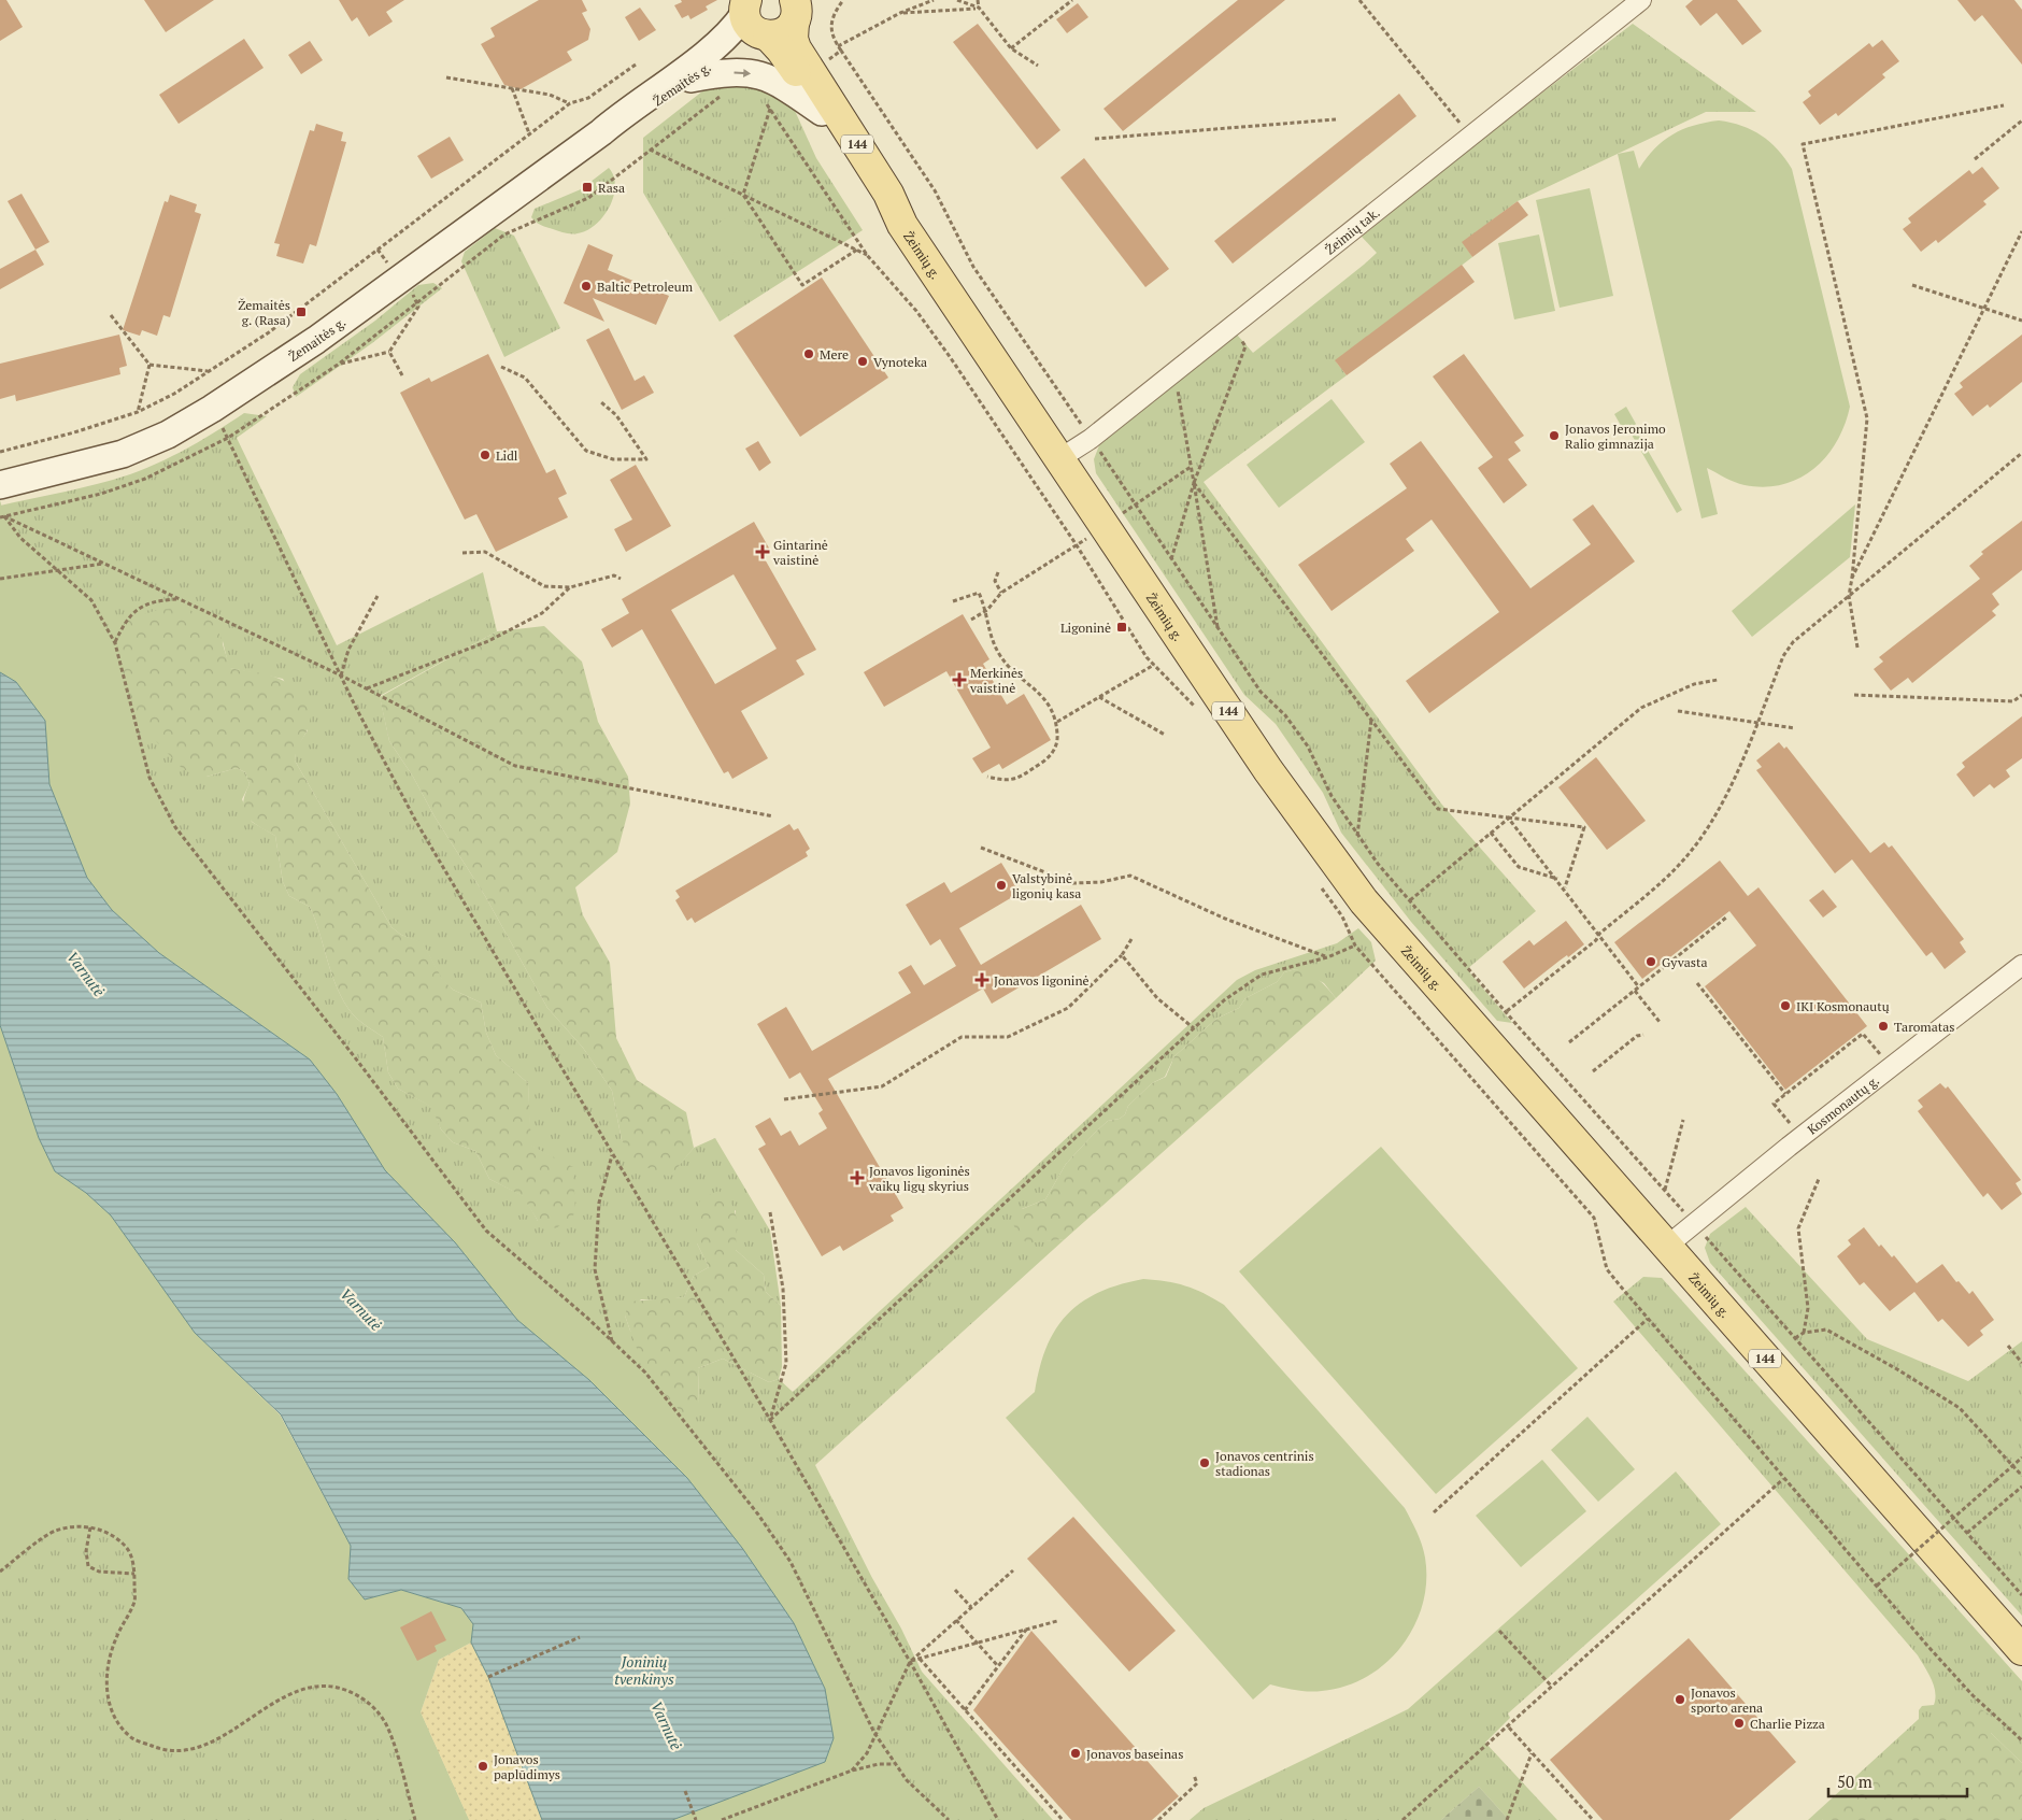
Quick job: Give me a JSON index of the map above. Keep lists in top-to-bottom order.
{
  "streets": {
    "main road": ["Žemaitės g.", "144", "Žeimių g."],
    "street": ["Žeimių tak.", "Kosmonautų g."]
  },
  "crossings": [
    ["Žemaitės g.", "Žeimių g."],
    ["Žeimių tak.", "Žeimių g."],
    ["Žeimių g.", "Kosmonautų g."]
  ],
  "water": ["Varnutė", "Joninių tvenkinys"],
  "places": {
    "transit": ["Rasa", "Žemaitės g. (Rasa)", "Ligoninė"],
    "other": [
      "Baltic Petroleum",
      "Mere",
      "Vynoteka",
      "Jonavos Jeronimo Ralio gimnazija",
      "Lidl",
      "Valstybinė ligonių kasa",
      "Gyvasta",
      "IKI Kosmonautų",
      "Taromatas",
      "Jonavos centrinis stadionas",
      "Jonavos sporto arena",
      "Charlie Pizza",
      "Jonavos baseinas",
      "Jonavos paplūdimys"
    ],
    "health": [
      "Gintarinė vaistinė",
      "Merkinės vaistinė",
      "Jonavos ligoninė",
      "Jonavos ligoninės vaikų ligų skyrius"
    ]
  },
  "scale_bar": "50 m"
}
